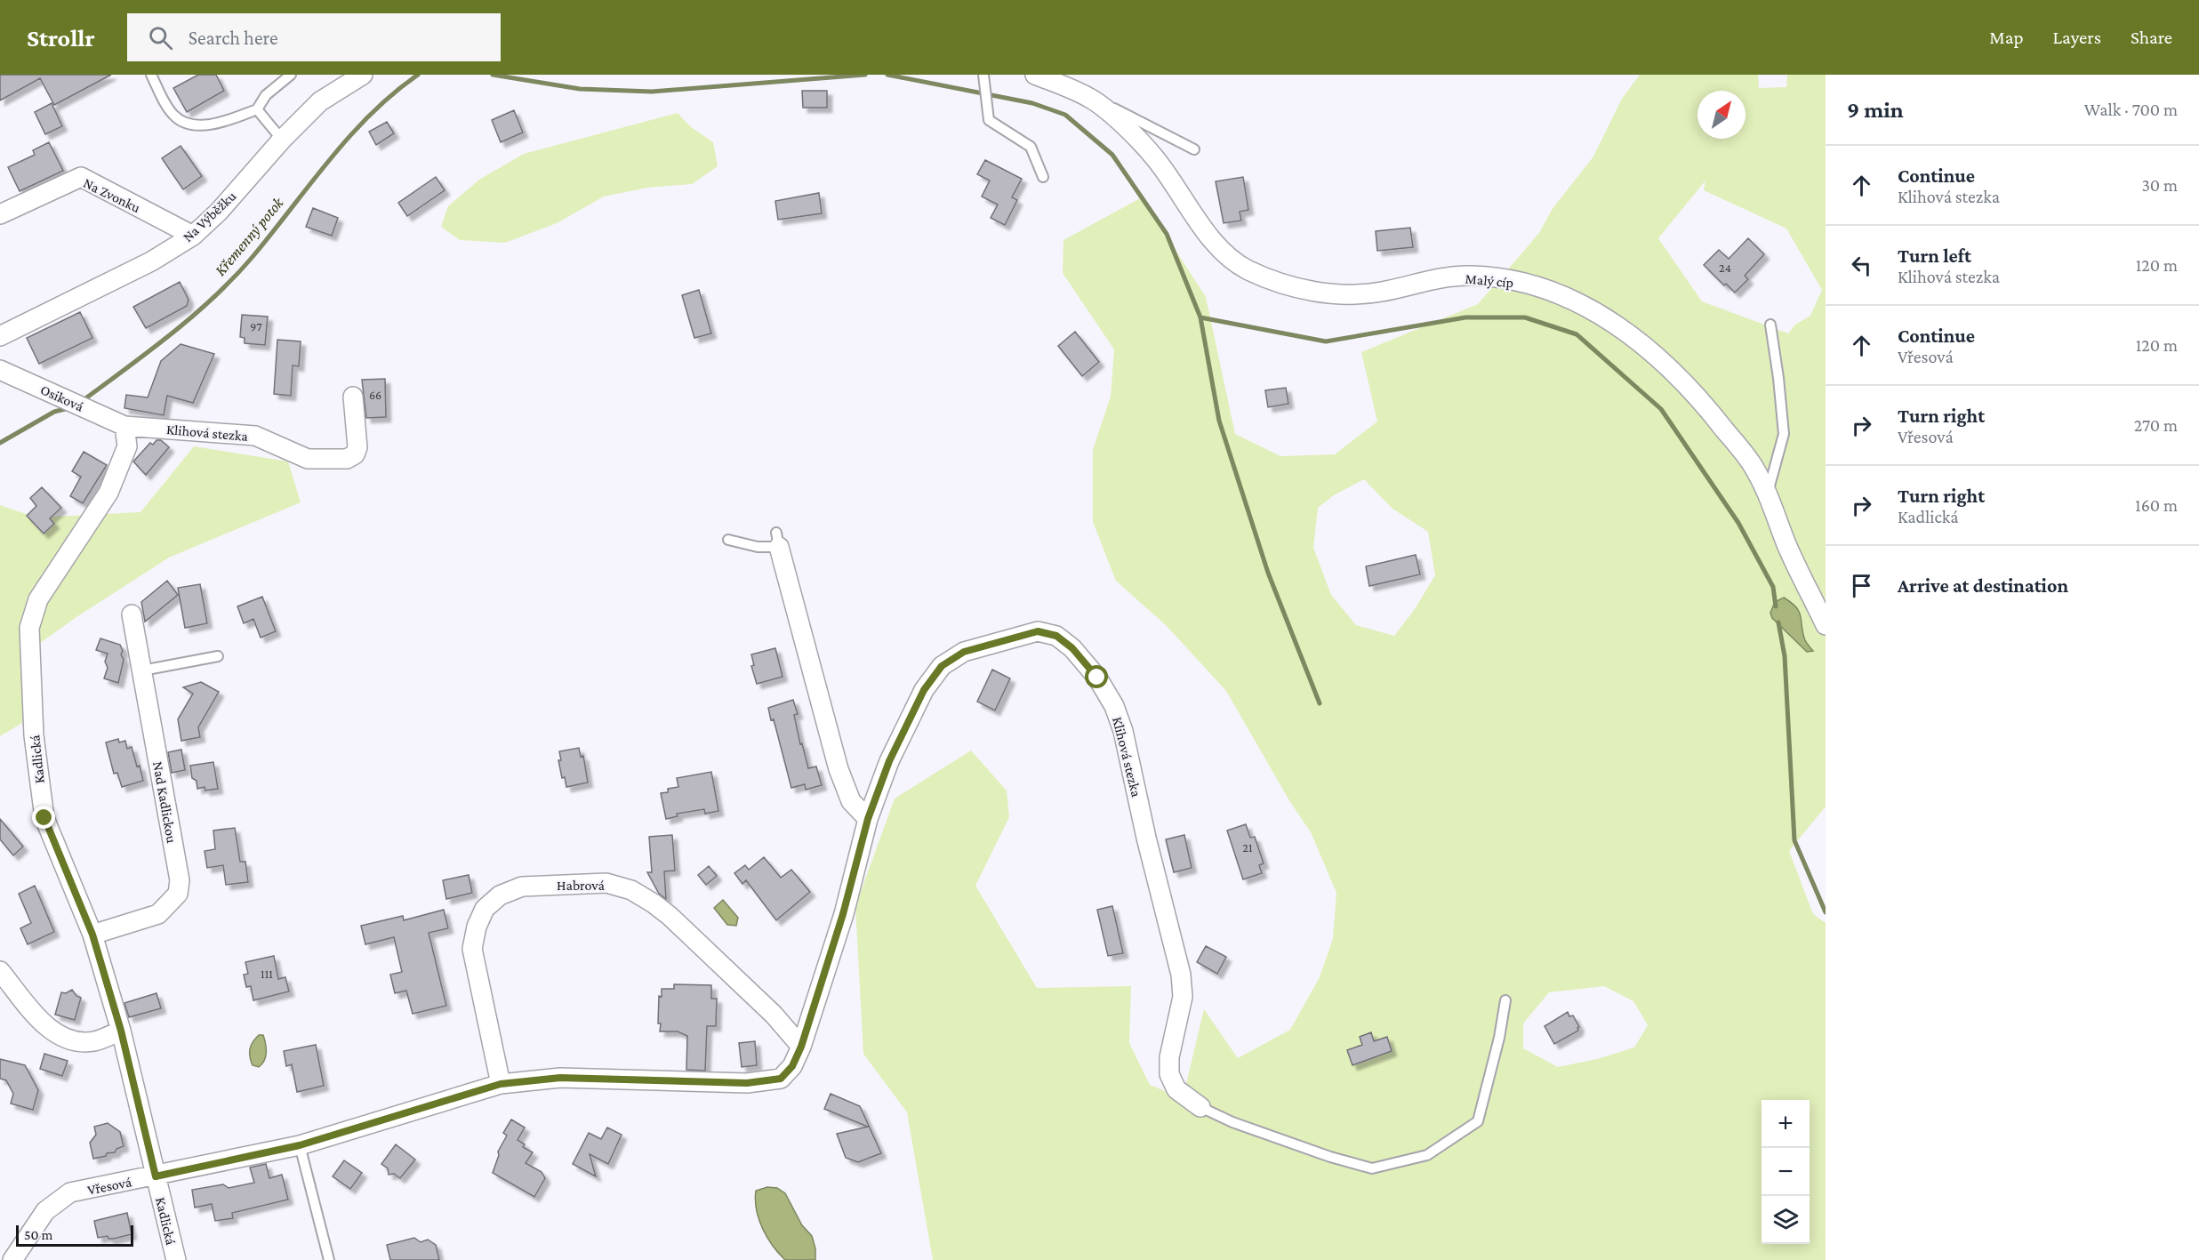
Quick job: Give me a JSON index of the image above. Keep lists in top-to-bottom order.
{
  "streets": {
    "street": [
      "Na Zvonku",
      "Na Výběžku",
      "Malý cíp",
      "Osiková",
      "Klihová stezka",
      "Kadlická",
      "Nad Kadlickou",
      "Habrová",
      "Vřesová"
    ]
  },
  "crossings": [
    ["Na Zvonku", "Na Výběžku"],
    ["Osiková", "Klihová stezka"],
    ["Osiková", "Kadlická"],
    ["Klihová stezka", "Kadlická"],
    ["Klihová stezka", "Vřesová"],
    ["Kadlická", "Nad Kadlickou"],
    ["Kadlická", "Vřesová"],
    ["Habrová", "Vřesová"]
  ],
  "water": ["Křemenný potok"],
  "house_numbers": [
    "24",
    "97",
    "66",
    "21",
    "111"
  ],
  "scale_bar": "50 m",
  "north": "top right",
  "page": {
    "header": "Strollr",
    "search": "Search here",
    "nav": ["Map", "Layers", "Share"],
    "heading": ["9 min", "Walk · 700 m"],
    "list": [
      ["Continue", "Klihová stezka", "30 m"],
      ["Turn left", "Klihová stezka", "120 m"],
      ["Continue", "Vřesová", "120 m"],
      ["Turn right", "Vřesová", "270 m"],
      ["Turn right", "Kadlická", "160 m"],
      "Arrive at destination"
    ],
    "map_buttons": ["+", "−"],
    "scale": "50 m"
  }
}
